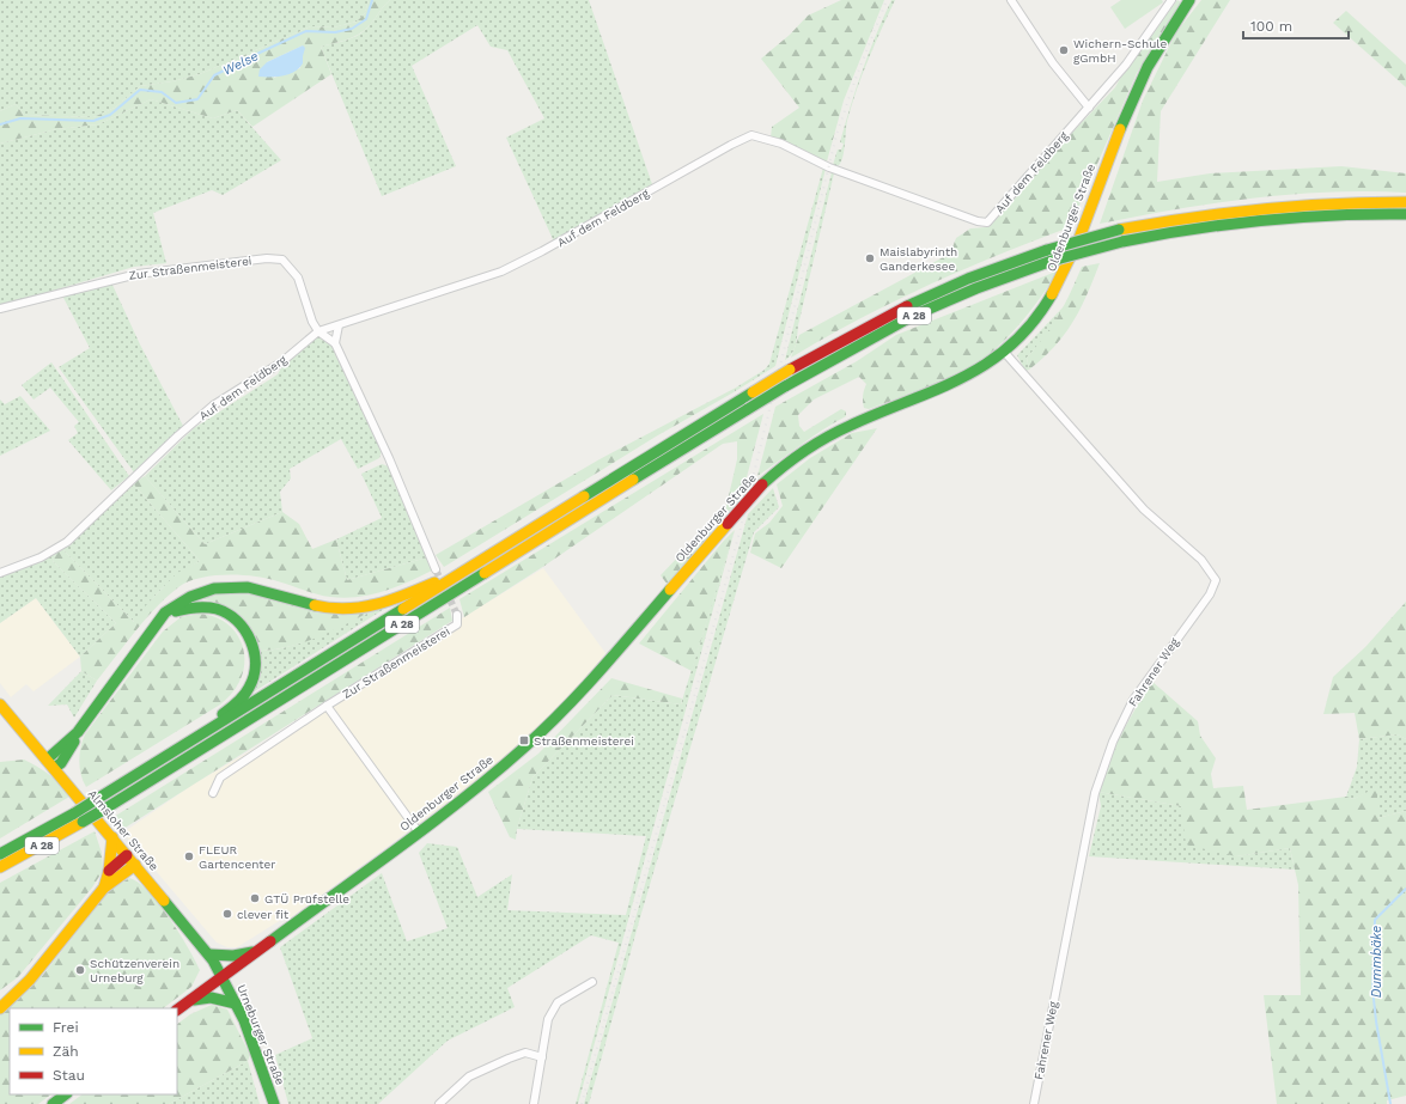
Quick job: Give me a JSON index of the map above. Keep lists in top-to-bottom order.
{
  "streets": {
    "main road": [
      "Oldenburger Straße",
      "A 28",
      "Almsloher Straße",
      "Urneburger Straße"
    ],
    "street": ["Auf dem Feldberg", "Zur Straßenmeisterei", "Fahrener Weg"]
  },
  "crossings": [
    ["Auf dem Feldberg", "Zur Straßenmeisterei"],
    ["Oldenburger Straße", "Fahrener Weg"],
    ["Oldenburger Straße", "Almsloher Straße"],
    ["Oldenburger Straße", "Urneburger Straße"],
    ["Almsloher Straße", "Urneburger Straße"]
  ],
  "water": ["Welse", "Dummbäke"],
  "places": {
    "other": [
      "Wichern-Schule gGmbH",
      "Maislabyrinth Ganderkesee",
      "FLEUR Gartencenter",
      "GTÜ Prüfstelle",
      "clever fit",
      "Schützenverein Urneburg"
    ],
    "transit": ["Straßenmeisterei"]
  },
  "legend": ["Frei", "Zäh", "Stau"],
  "scale_bar": "100 m"
}
